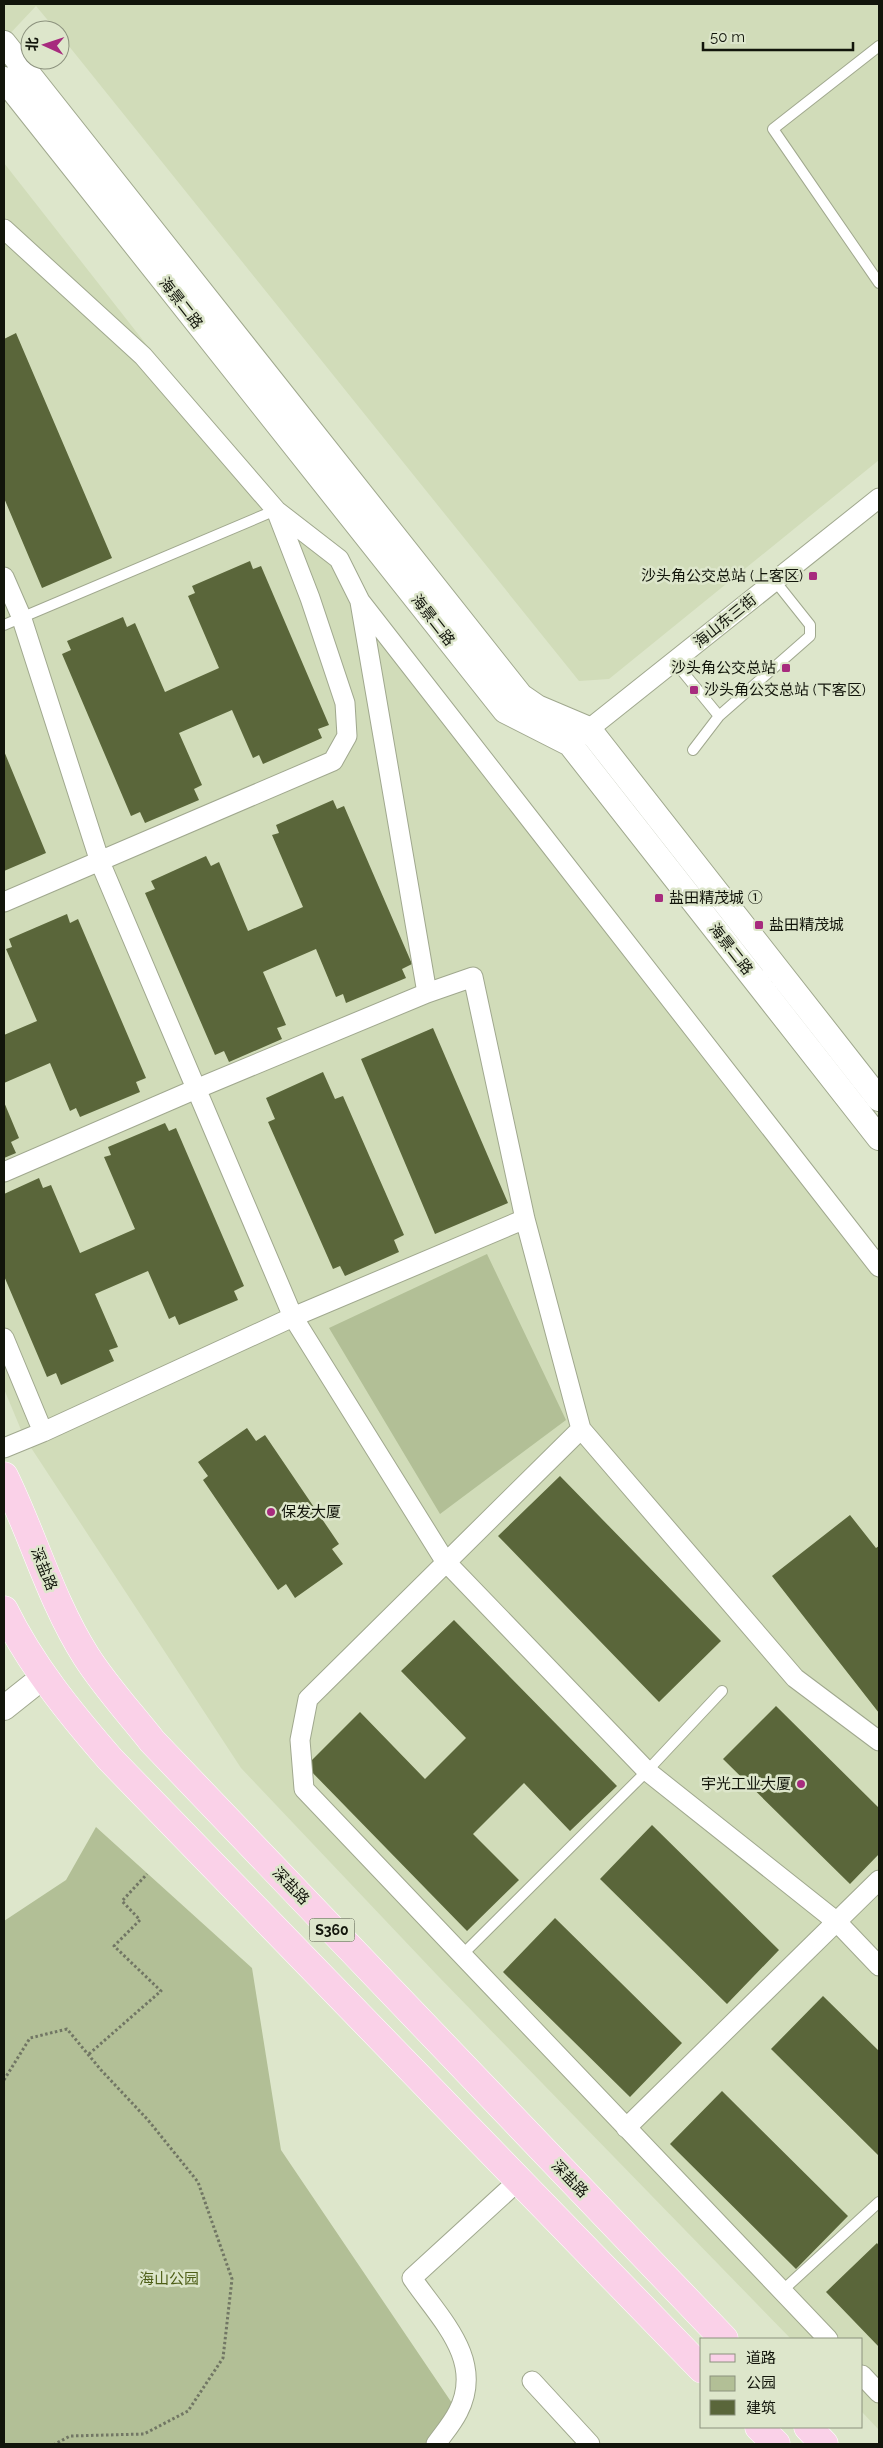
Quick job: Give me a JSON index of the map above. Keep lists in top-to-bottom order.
{
  "streets": {
    "main road": ["深盐路", "S360"],
    "street": ["海景二路", "海山东三街"]
  },
  "crossings": [
    ["海景二路", "海山东三街"]
  ],
  "parks": ["海山公园"],
  "places": {
    "transit": [
      "沙头角公交总站 (上客区)",
      "沙头角公交总站",
      "沙头角公交总站 (下客区)",
      "盐田精茂城 ①",
      "盐田精茂城"
    ],
    "other": ["保发大厦", "宇光工业大厦"]
  },
  "legend": ["道路", "公园", "建筑"],
  "scale_bar": "50 m",
  "north": "left"
}
